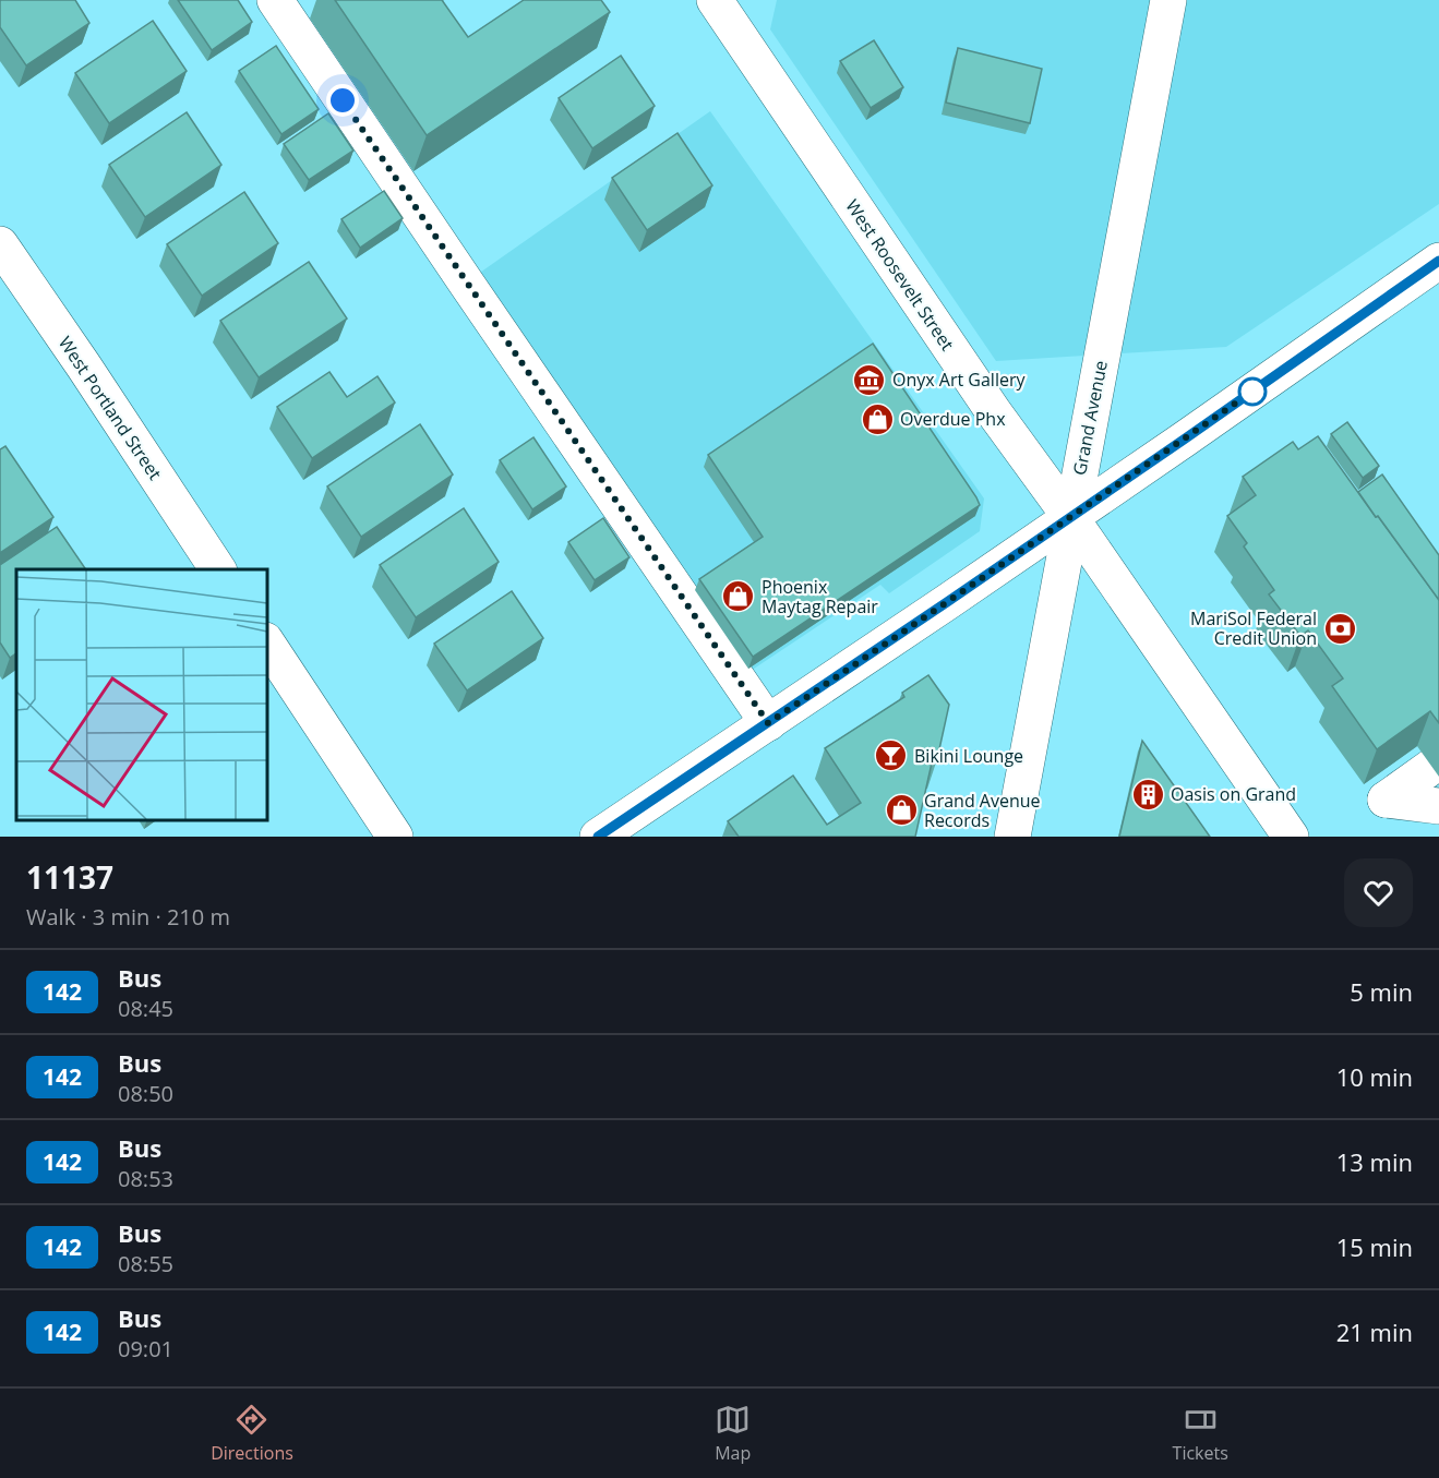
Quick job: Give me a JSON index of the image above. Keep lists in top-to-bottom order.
{
  "streets": {
    "street": ["West Roosevelt Street", "West Portland Street", "Grand Avenue"]
  },
  "crossings": [
    ["West Roosevelt Street", "Grand Avenue"]
  ],
  "places": {
    "museum": ["Onyx Art Gallery"],
    "shop": ["Overdue Phx", "Phoenix Maytag Repair", "Grand Avenue Records"],
    "bank": ["MariSol Federal Credit Union"],
    "bar": ["Bikini Lounge"],
    "building": ["Oasis on Grand"]
  },
  "lines": ["bus line 142"],
  "page": {
    "heading": ["11137", "Walk · 3 min · 210 m"],
    "list": [
      {
        "mark": "142",
        "name": "Bus",
        "note": "08:45",
        "value": "5 min"
      },
      {
        "mark": "142",
        "name": "Bus",
        "note": "08:50",
        "value": "10 min"
      },
      {
        "mark": "142",
        "name": "Bus",
        "note": "08:53",
        "value": "13 min"
      },
      {
        "mark": "142",
        "name": "Bus",
        "note": "08:55",
        "value": "15 min"
      },
      {
        "mark": "142",
        "name": "Bus",
        "note": "09:01",
        "value": "21 min"
      }
    ],
    "tabs": ["Directions", "Map", "Tickets"]
  }
}
